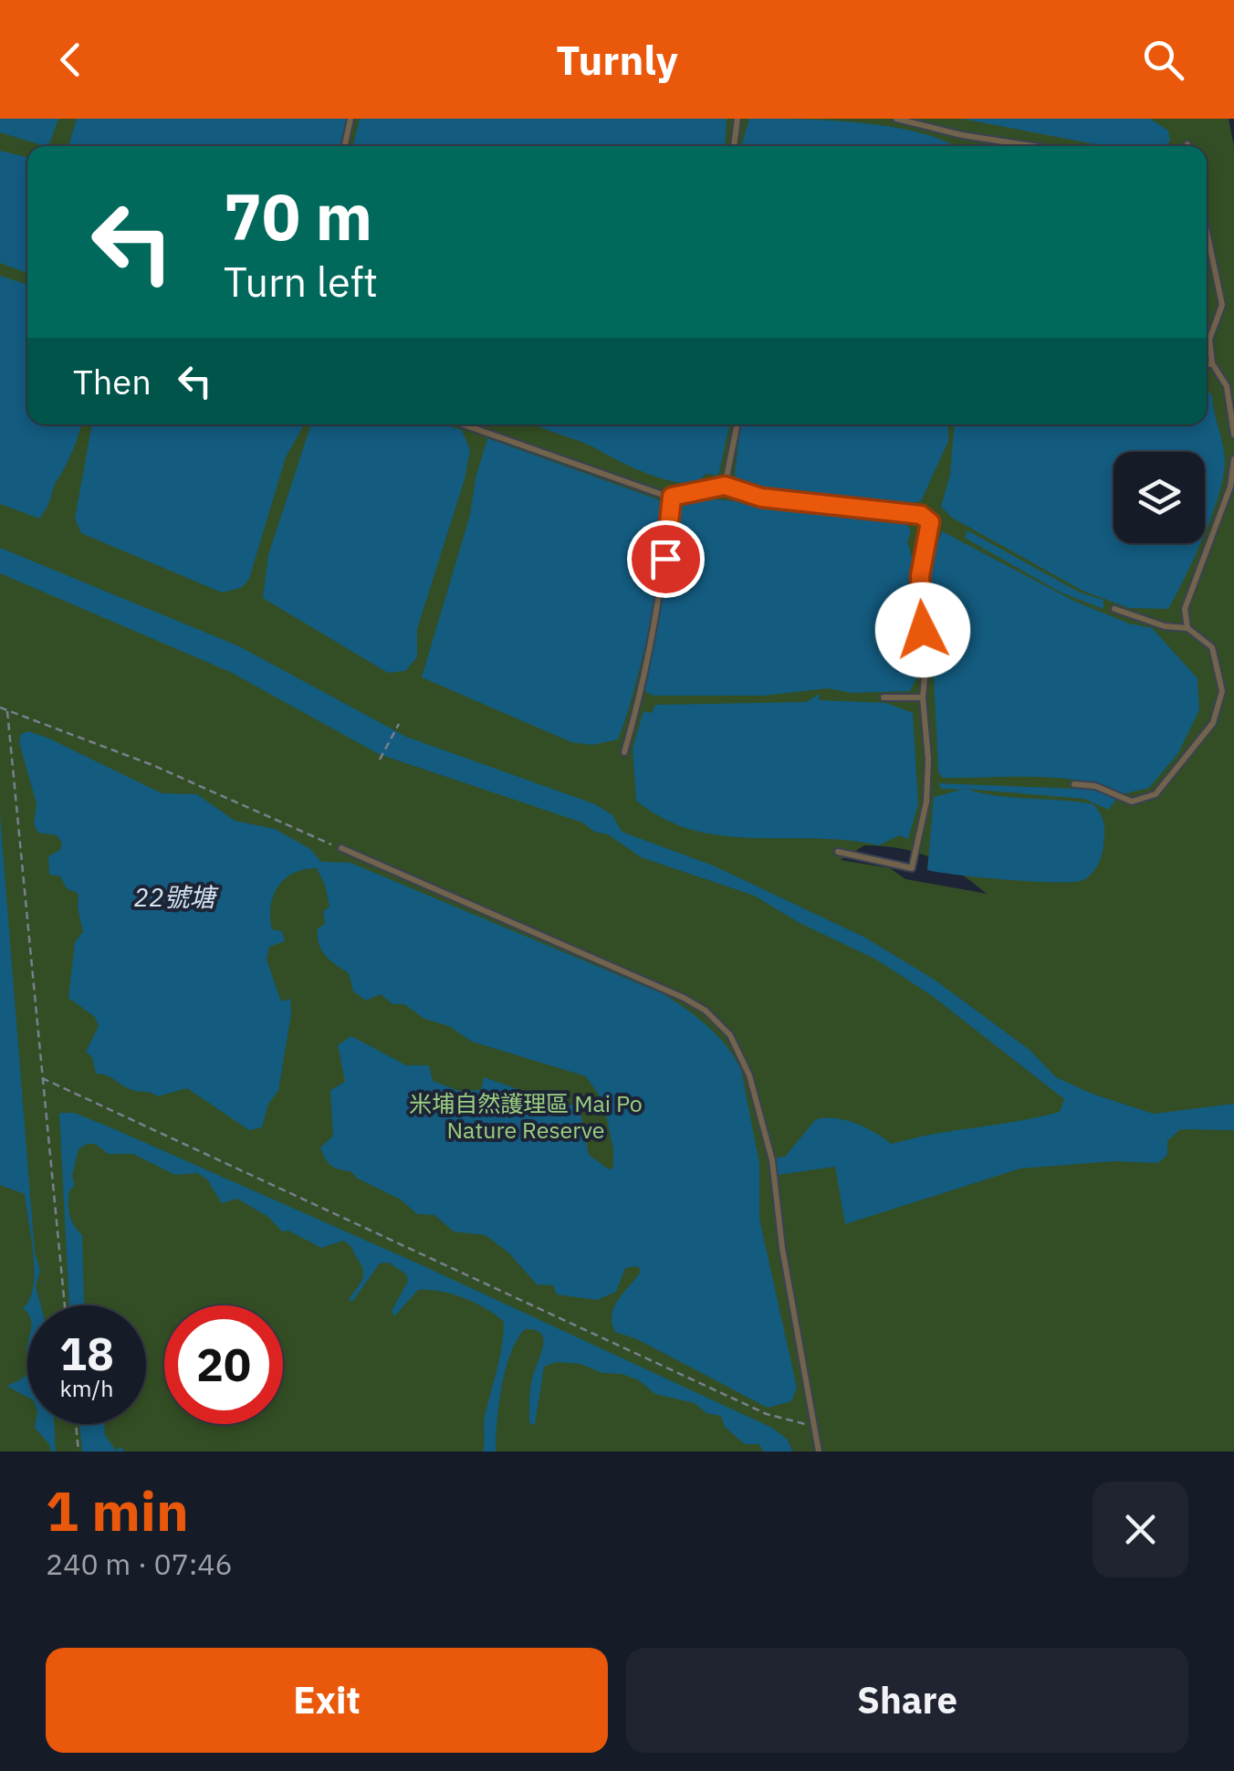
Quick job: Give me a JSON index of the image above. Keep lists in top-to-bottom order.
{
  "water": ["22號塘"],
  "parks": ["米埔自然護理區 Mai Po Nature Reserve"],
  "page": {
    "header": "Turnly",
    "turn": ["70 m", "Turn left"],
    "then": "Then",
    "speed": "18 km/h",
    "limit": "20",
    "heading": ["1 min", "240 m · 07:46"],
    "buttons": ["Exit", "Share"]
  }
}
